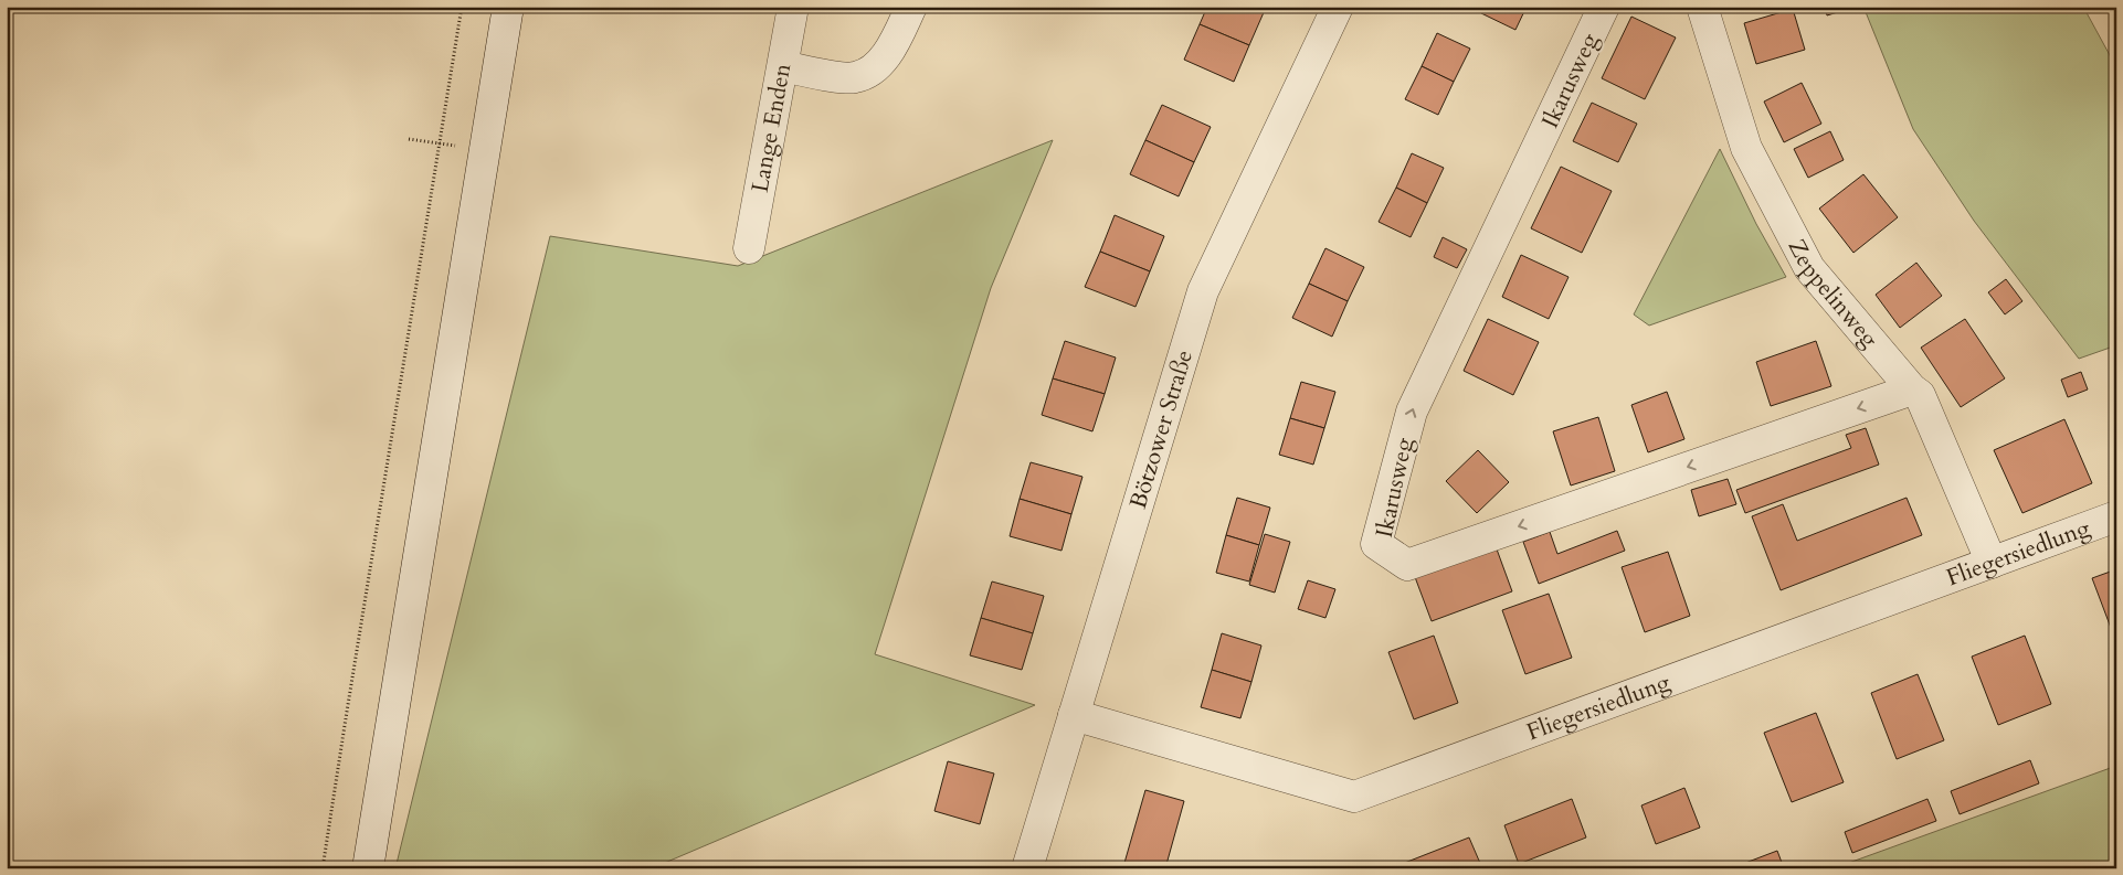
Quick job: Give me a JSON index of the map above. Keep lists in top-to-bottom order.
{
  "streets": {
    "street": [
      "Ikarusweg",
      "Lange Enden",
      "Zeppelinweg",
      "Bötzower Straße",
      "Fliegersiedlung"
    ]
  },
  "crossings": [
    ["Ikarusweg", "Zeppelinweg"],
    ["Zeppelinweg", "Fliegersiedlung"],
    ["Bötzower Straße", "Fliegersiedlung"]
  ]
}
